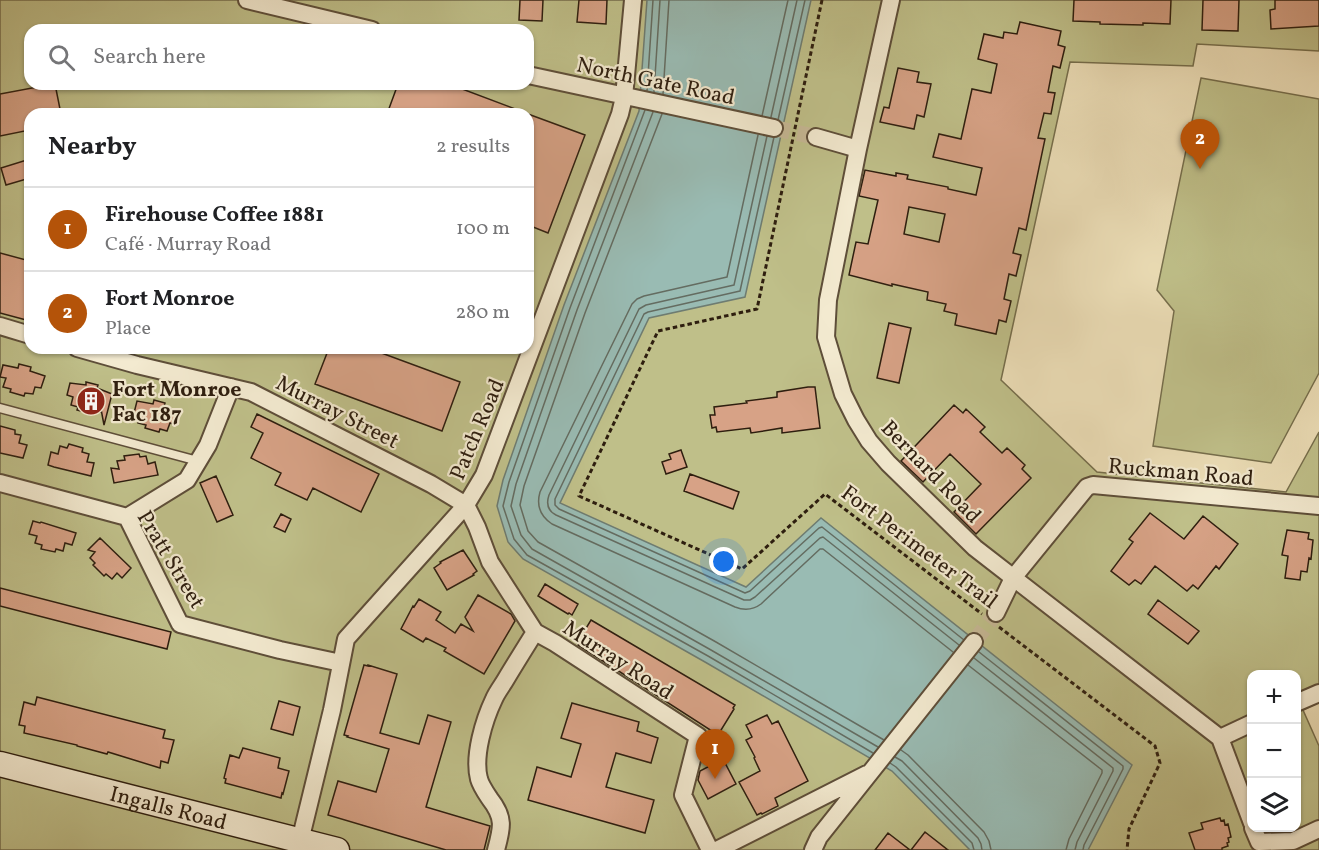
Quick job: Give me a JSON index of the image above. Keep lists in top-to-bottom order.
{
  "streets": {
    "street": [
      "North Gate Road",
      "Murray Street",
      "Patch Road",
      "Bernard Road",
      "Ruckman Road",
      "Pratt Street",
      "Murray Road",
      "Ingalls Road"
    ],
    "path": ["Fort Perimeter Trail"]
  },
  "crossings": [
    ["North Gate Road", "Patch Road"],
    ["Murray Street", "Patch Road"],
    ["Murray Street", "Murray Road"],
    ["Patch Road", "Pratt Street"],
    ["Patch Road", "Murray Road"],
    ["Patch Road", "Ingalls Road"],
    ["Bernard Road", "Ruckman Road"],
    ["Ruckman Road", "Fort Perimeter Trail"]
  ],
  "places": {
    "building": ["Fort Monroe Fac 187"]
  },
  "page": {
    "search": "Search here",
    "heading": ["Nearby", "2 results"],
    "pins": ["2", "1"],
    "list": [
      {
        "mark": "1",
        "name": "Firehouse Coffee 1881",
        "note": "Café · Murray Road",
        "value": "100 m"
      },
      {
        "mark": "2",
        "name": "Fort Monroe",
        "note": "Place",
        "value": "280 m"
      }
    ],
    "map_buttons": ["+", "−"]
  }
}
